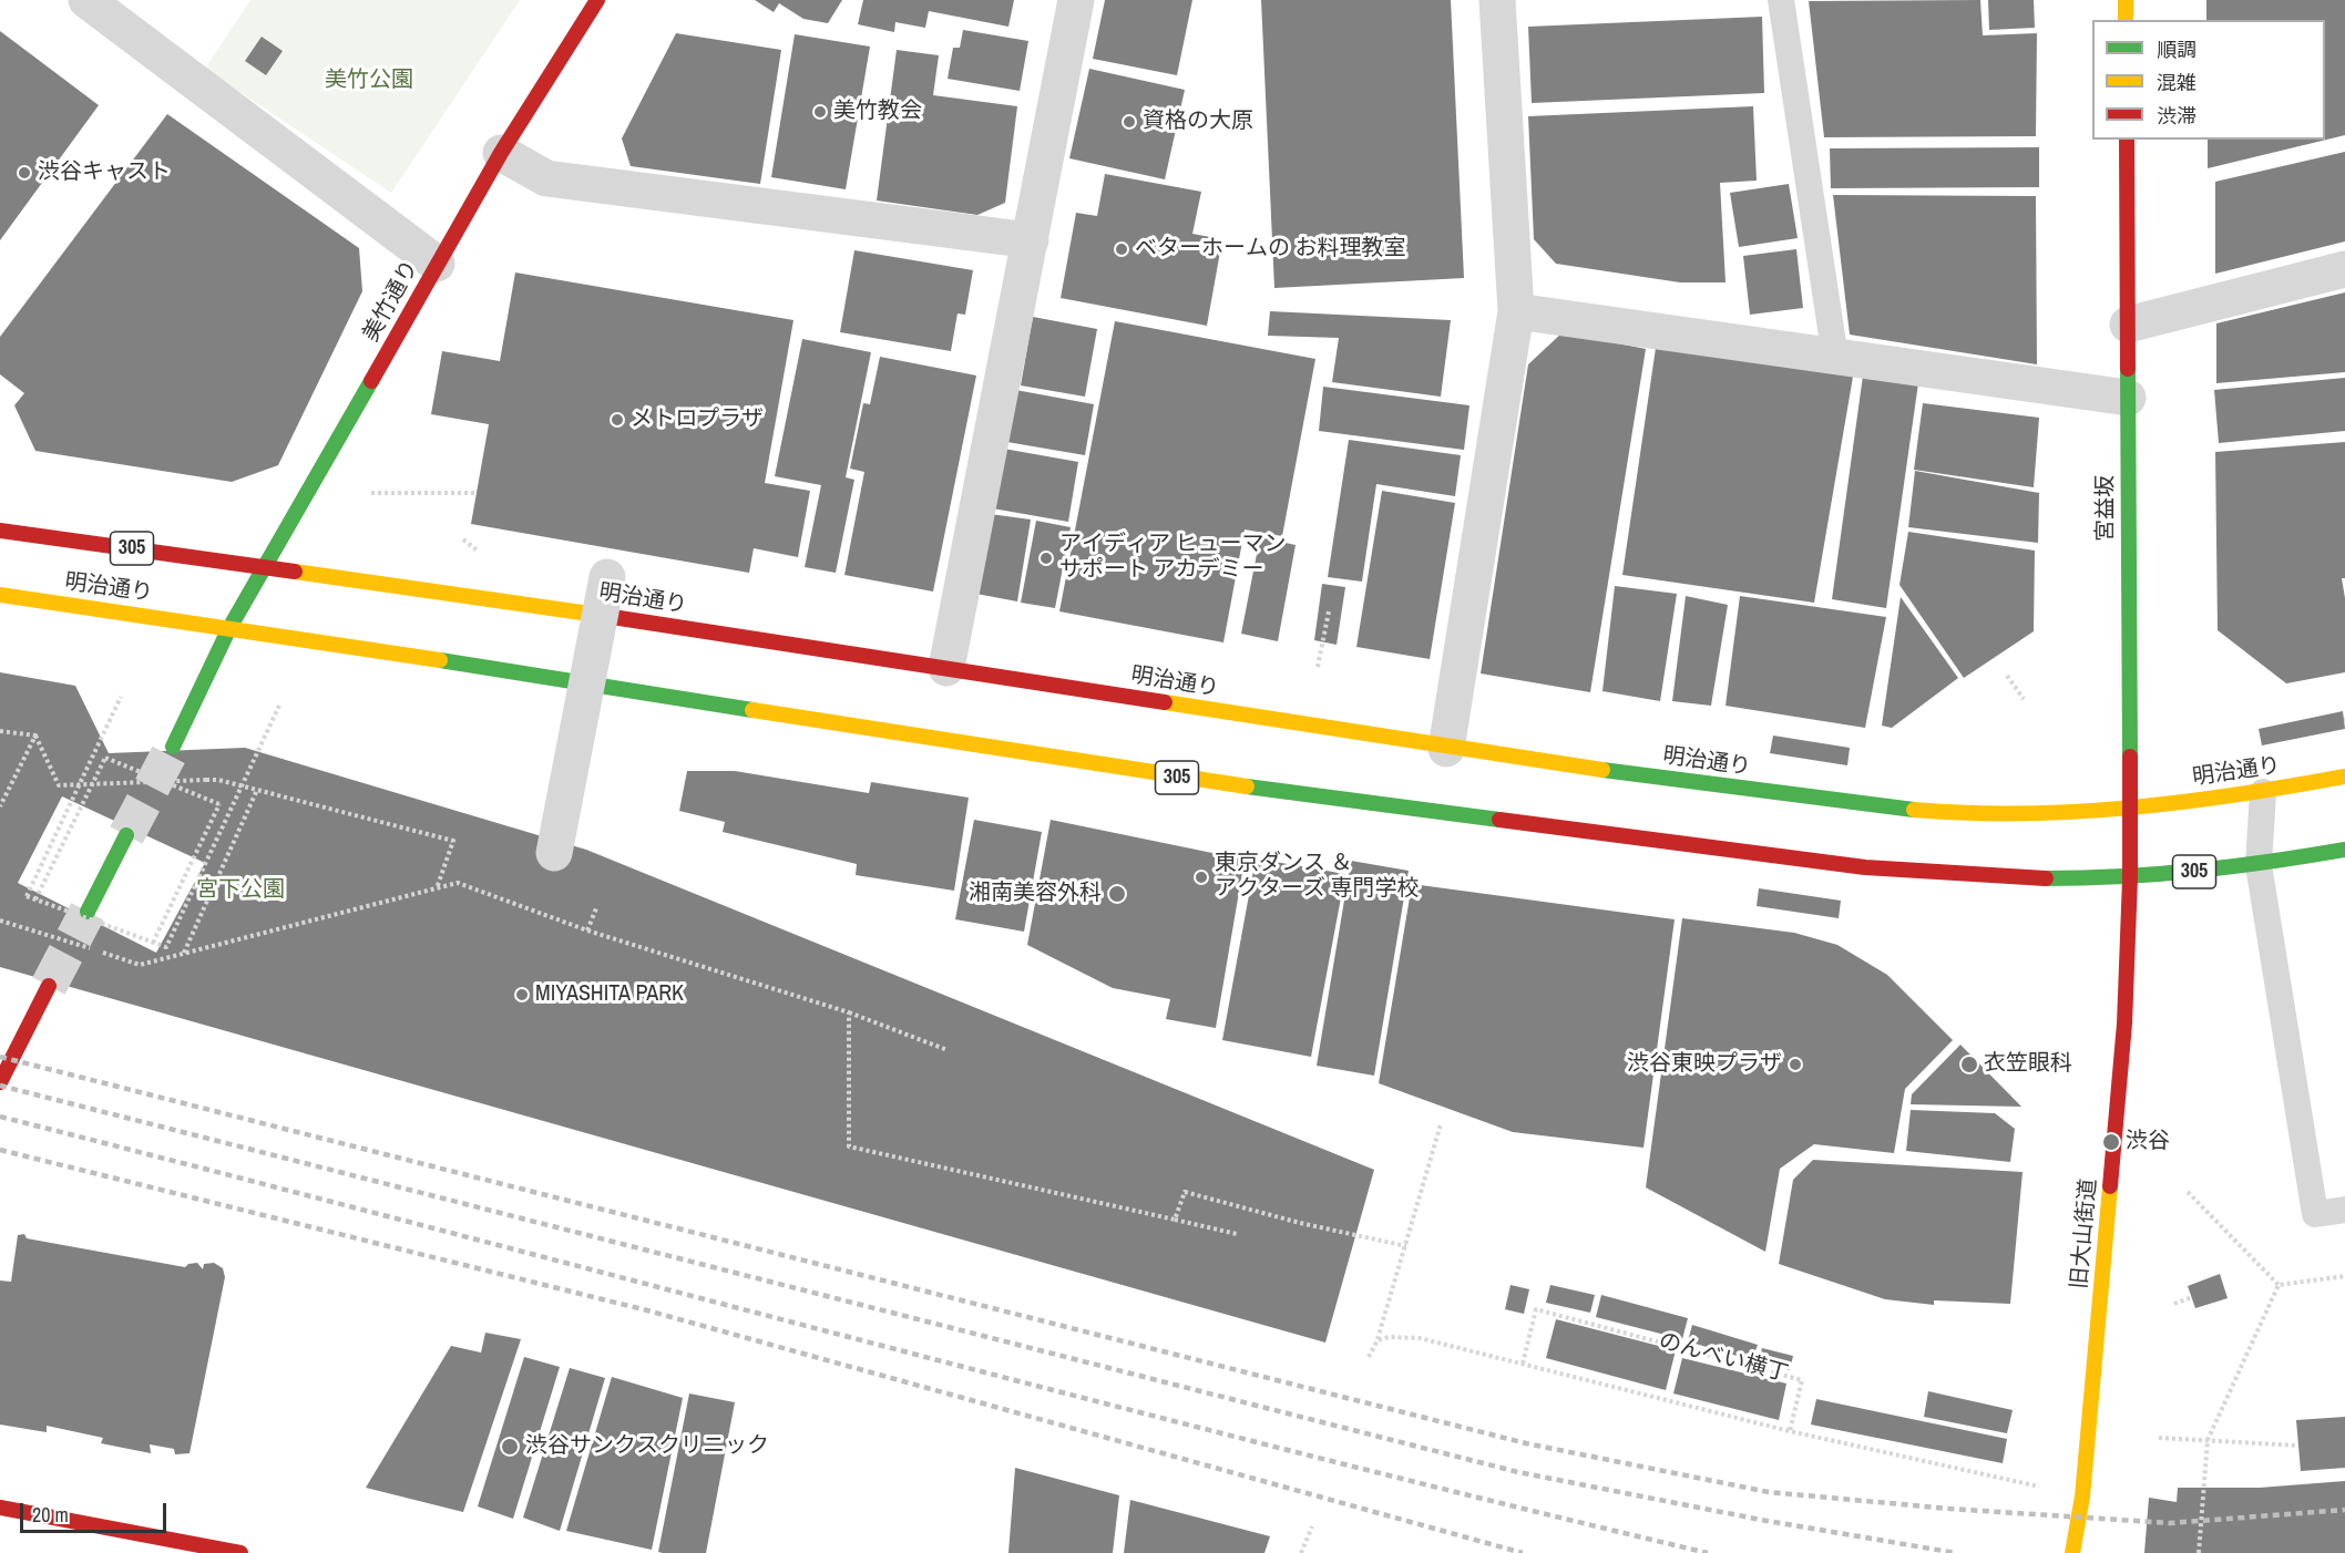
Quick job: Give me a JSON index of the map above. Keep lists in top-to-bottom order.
{
  "streets": {
    "main road": [
      "美竹通り",
      "宮益坂",
      "305",
      "明治通り",
      "旧大山街道"
    ],
    "path": ["のんべい横丁"]
  },
  "crossings": [
    ["美竹通り", "明治通り"],
    ["宮益坂", "明治通り"],
    ["宮益坂", "旧大山街道"],
    ["明治通り", "旧大山街道"]
  ],
  "parks": ["美竹公園", "宮下公園"],
  "places": [
    "美竹教会",
    "資格の大原",
    "渋谷キャスト",
    "ベターホームの お料理教室",
    "メトロプラザ",
    "アイディア ヒューマン サポート アカデミー",
    "東京ダンス ＆ アクターズ 専門学校",
    "湘南美容外科",
    "MIYASHITA PARK",
    "渋谷東映プラザ",
    "衣笠眼科",
    "渋谷",
    "渋谷サンクスクリニック"
  ],
  "legend": ["順調", "混雑", "渋滞"],
  "scale_bar": "20 m"
}
